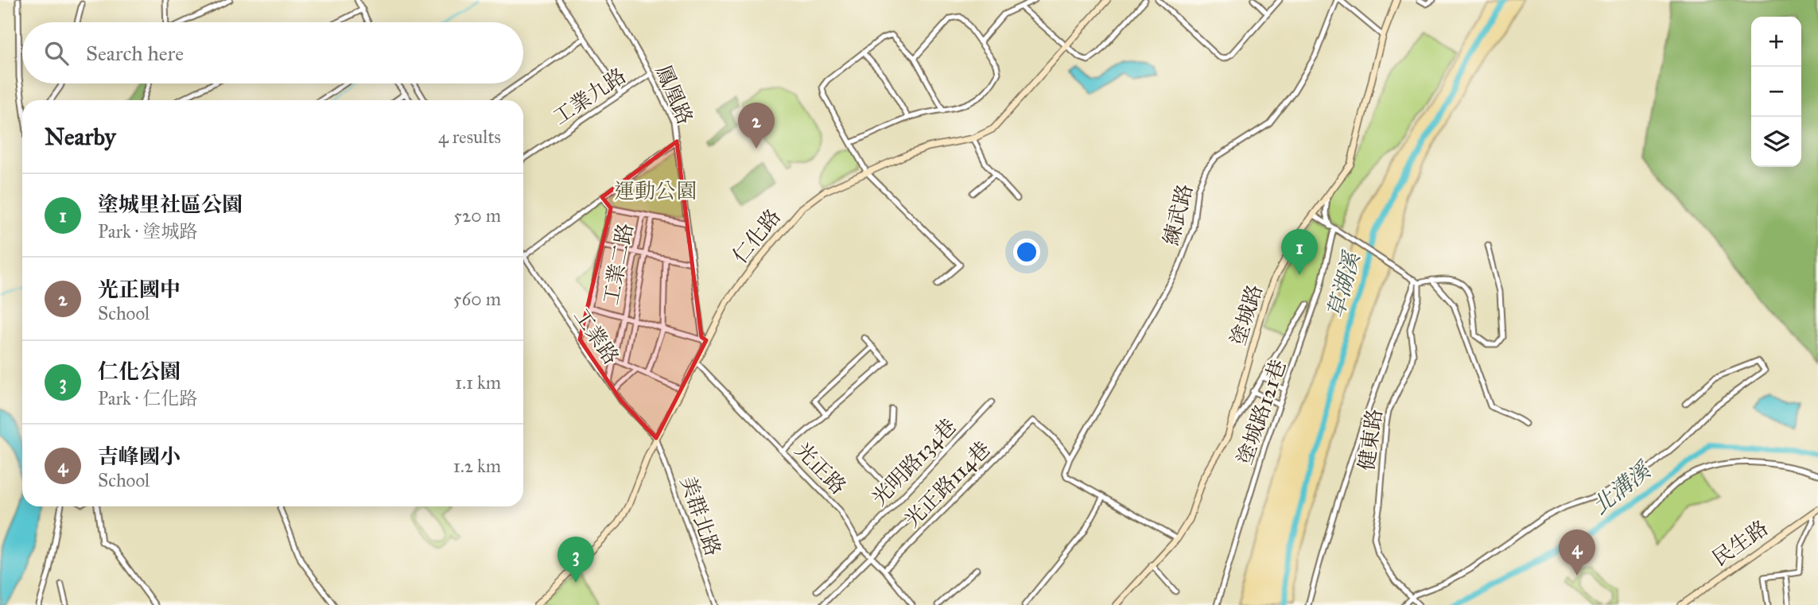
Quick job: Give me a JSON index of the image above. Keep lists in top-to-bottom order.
{
  "streets": {
    "main road": ["仁化路", "塗城路", "民生路"],
    "street": [
      "鳳凰路",
      "工業九路",
      "練武路",
      "工業二路",
      "工業路",
      "塗城路121巷",
      "健東路",
      "光明路134巷",
      "光正路",
      "光正路114巷",
      "美群北路"
    ]
  },
  "crossings": [
    ["鳳凰路", "工業九路"],
    ["鳳凰路", "仁化路"],
    ["練武路", "光正路114巷"],
    ["仁化路", "工業路"],
    ["仁化路", "光正路"],
    ["仁化路", "美群北路"],
    ["工業二路", "工業路"],
    ["工業路", "美群北路"],
    ["光明路134巷", "光正路"],
    ["光正路", "光正路114巷"]
  ],
  "water": ["草湖溪", "北溝溪"],
  "parks": ["運動公園"],
  "page": {
    "map_buttons": ["+", "−"],
    "search": "Search here",
    "heading": ["Nearby", "4 results"],
    "pins": [
      "2",
      "1",
      "4",
      "3"
    ],
    "list": [
      {
        "mark": "1",
        "name": "塗城里社區公園",
        "note": "Park · 塗城路",
        "value": "520 m"
      },
      {
        "mark": "2",
        "name": "光正國中",
        "note": "School",
        "value": "560 m"
      },
      {
        "mark": "3",
        "name": "仁化公園",
        "note": "Park · 仁化路",
        "value": "1.1 km"
      },
      {
        "mark": "4",
        "name": "吉峰國小",
        "note": "School",
        "value": "1.2 km"
      }
    ]
  }
}
